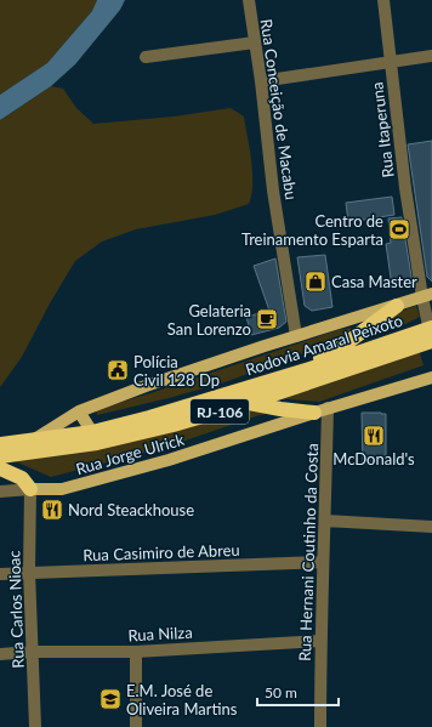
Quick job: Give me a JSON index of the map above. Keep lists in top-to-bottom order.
{
  "streets": {
    "highway": ["Rodovia Amaral Peixoto", "RJ-106"],
    "main road": ["Rua Jorge Ulrick"],
    "street": [
      "Rua Conceição de Macabu",
      "Rua Itaperuna",
      "Rua Casimiro de Abreu",
      "Rua Hernani Coutinho da Costa",
      "Rua Carlos Nioac",
      "Rua Nilza"
    ]
  },
  "crossings": [
    ["Rua Itaperuna", "Rodovia Amaral Peixoto"],
    ["Rua Jorge Ulrick", "Rua Hernani Coutinho da Costa"],
    ["Rua Jorge Ulrick", "Rua Carlos Nioac"],
    ["Rua Casimiro de Abreu", "Rua Hernani Coutinho da Costa"],
    ["Rua Casimiro de Abreu", "Rua Carlos Nioac"],
    ["Rua Hernani Coutinho da Costa", "Rua Nilza"],
    ["Rua Carlos Nioac", "Rua Nilza"]
  ],
  "places": {
    "sports": ["Centro de Treinamento Esparta"],
    "shop": ["Casa Master"],
    "cafe": ["Gelateria San Lorenzo"],
    "public building": ["Polícia Civil 128 Dp"],
    "restaurant": ["McDonald's", "Nord Steackhouse"],
    "school or university": ["E.M. José de Oliveira Martins"]
  },
  "scale_bar": "50 m"
}
